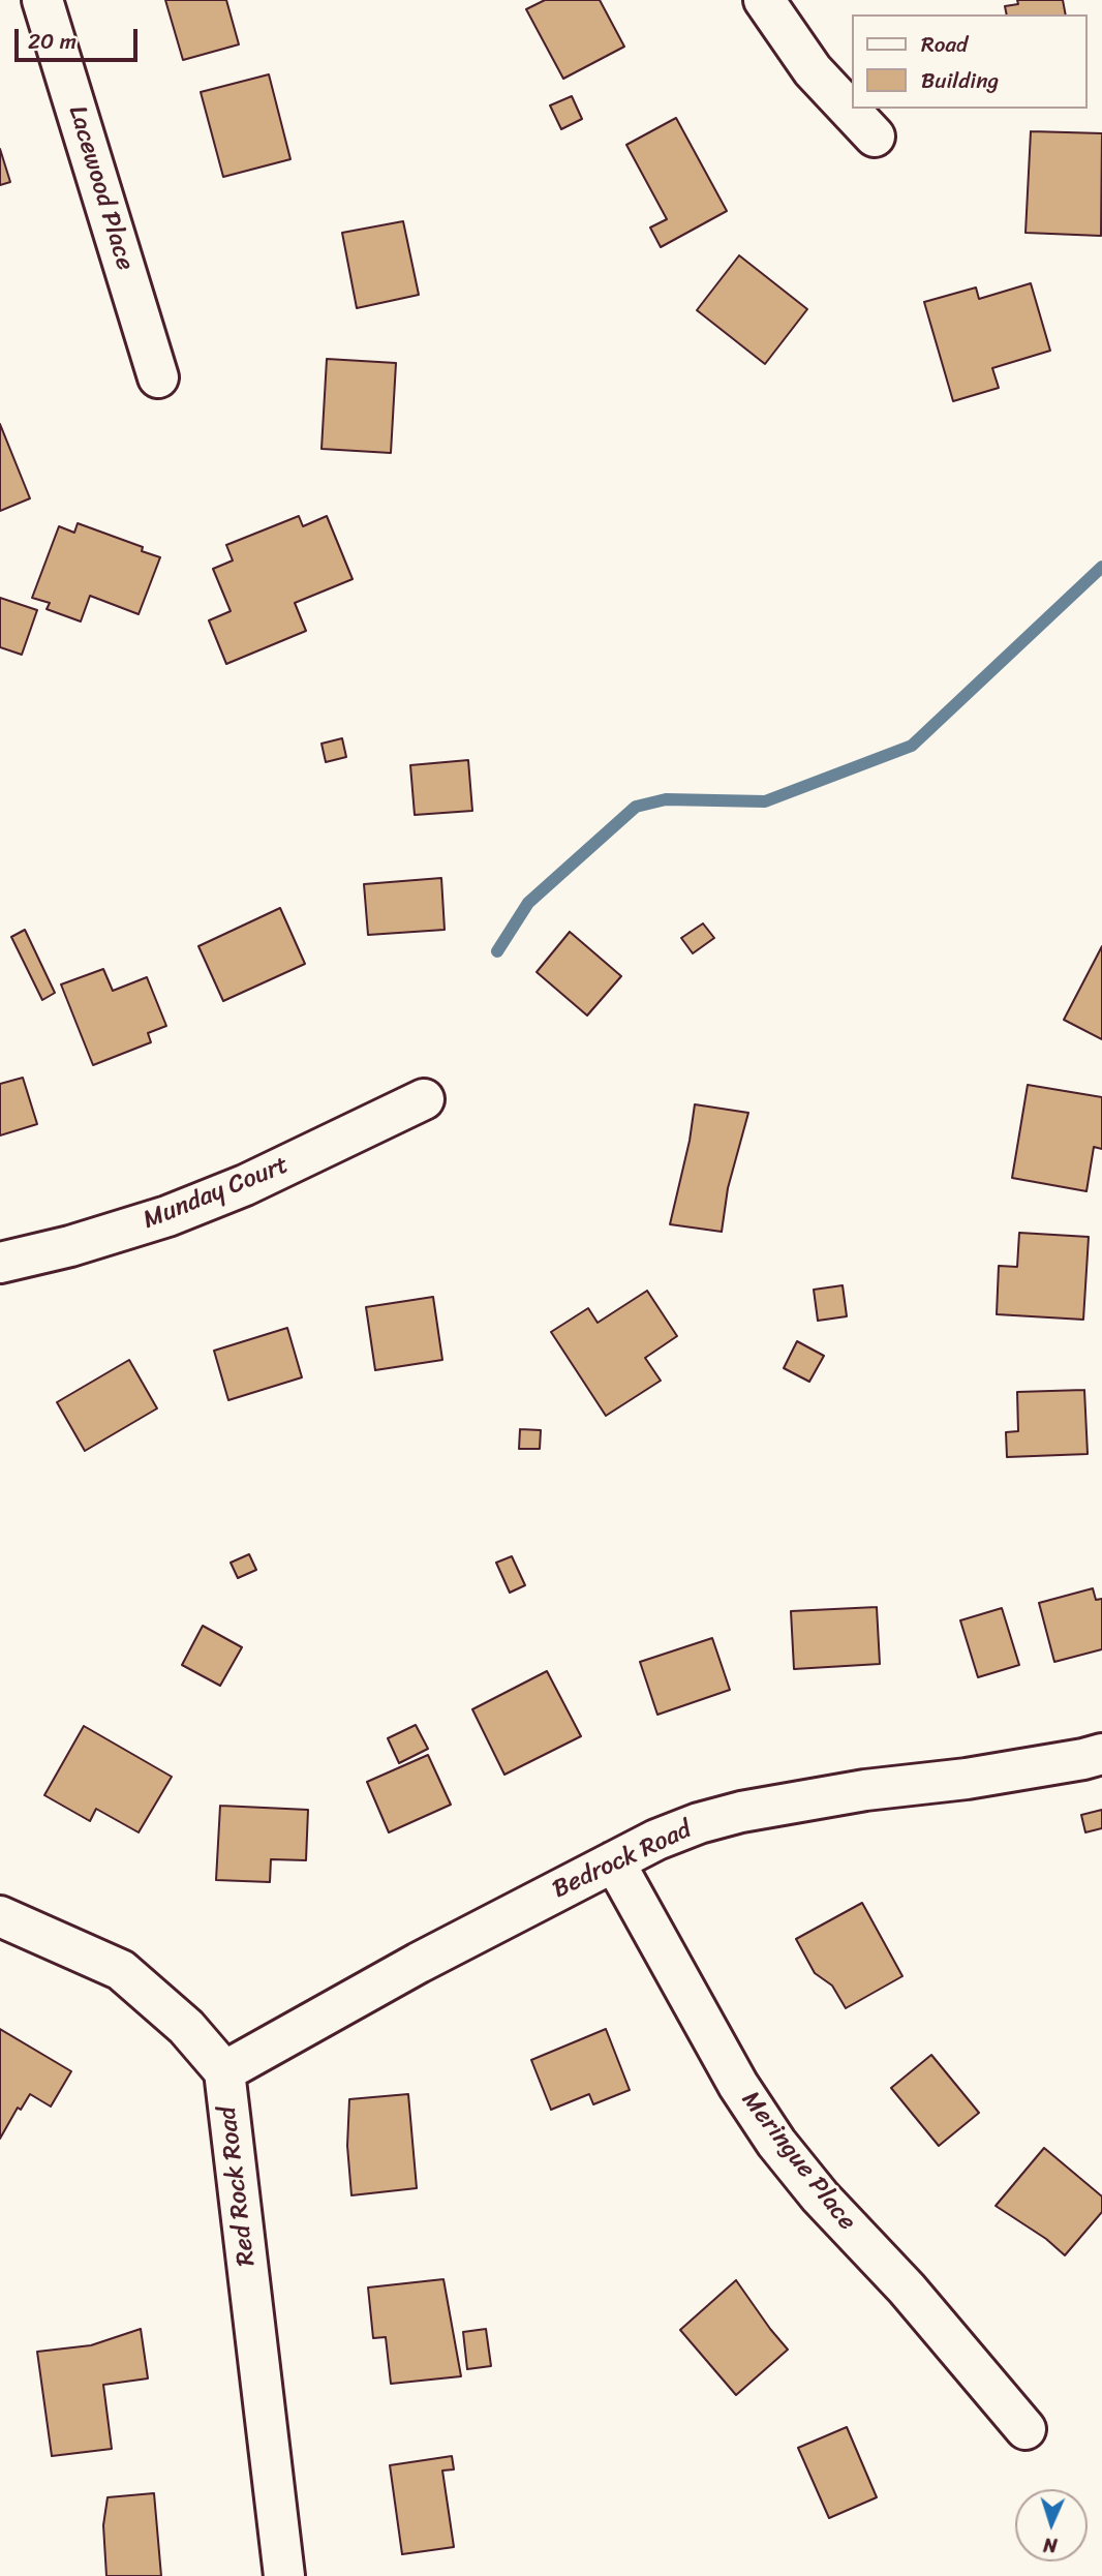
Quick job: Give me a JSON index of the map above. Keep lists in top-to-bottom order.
{
  "streets": {
    "street": [
      "Lacewood Place",
      "Munday Court",
      "Bedrock Road",
      "Meringue Place",
      "Red Rock Road"
    ]
  },
  "crossings": [
    ["Bedrock Road", "Meringue Place"],
    ["Bedrock Road", "Red Rock Road"]
  ],
  "legend": ["Road", "Building"],
  "scale_bar": "20 m",
  "north": "bottom"
}
